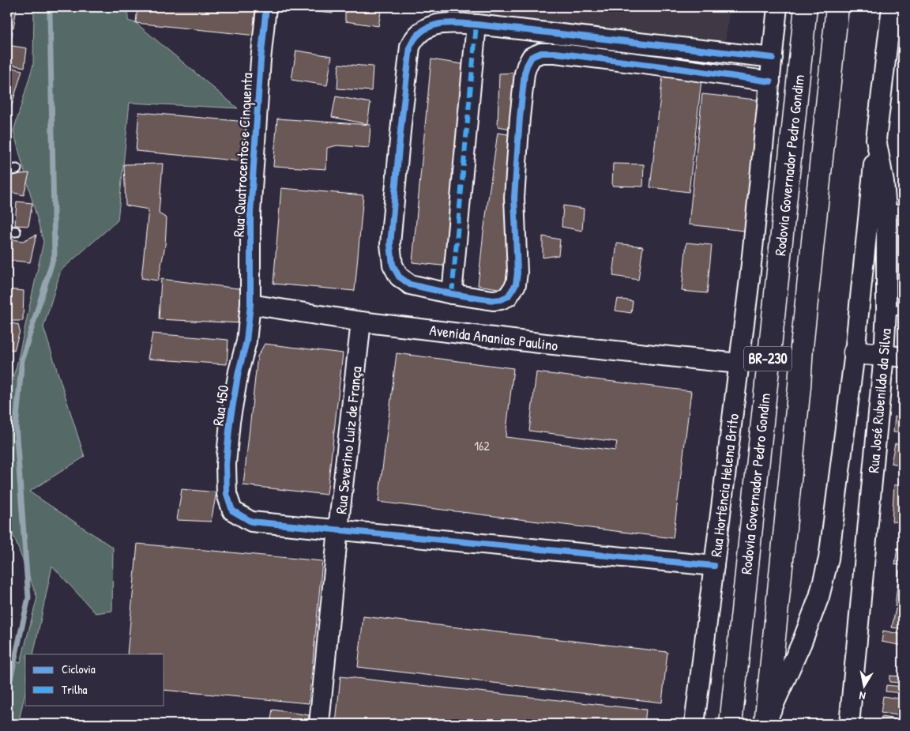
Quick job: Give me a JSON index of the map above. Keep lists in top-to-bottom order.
{
  "streets": {
    "highway": ["Rodovia Governador Pedro Gondim", "BR-230"],
    "street": [
      "Rua Quatrocentos e Cinquenta",
      "Avenida Ananias Paulino",
      "Rua José Rubenildo da Silva",
      "Rua 450",
      "Rua Severino Luiz de França",
      "Rua Hortência Helena Brito"
    ]
  },
  "crossings": [
    ["Rua Quatrocentos e Cinquenta", "Avenida Ananias Paulino"],
    ["Rua Quatrocentos e Cinquenta", "Rua 450"],
    ["Avenida Ananias Paulino", "Rua 450"],
    ["Avenida Ananias Paulino", "Rua Severino Luiz de França"],
    ["Avenida Ananias Paulino", "Rua Hortência Helena Brito"],
    ["Rua 450", "Rua Severino Luiz de França"]
  ],
  "house_numbers": ["162"],
  "legend": ["Ciclovia", "Trilha"],
  "north": "bottom"
}
